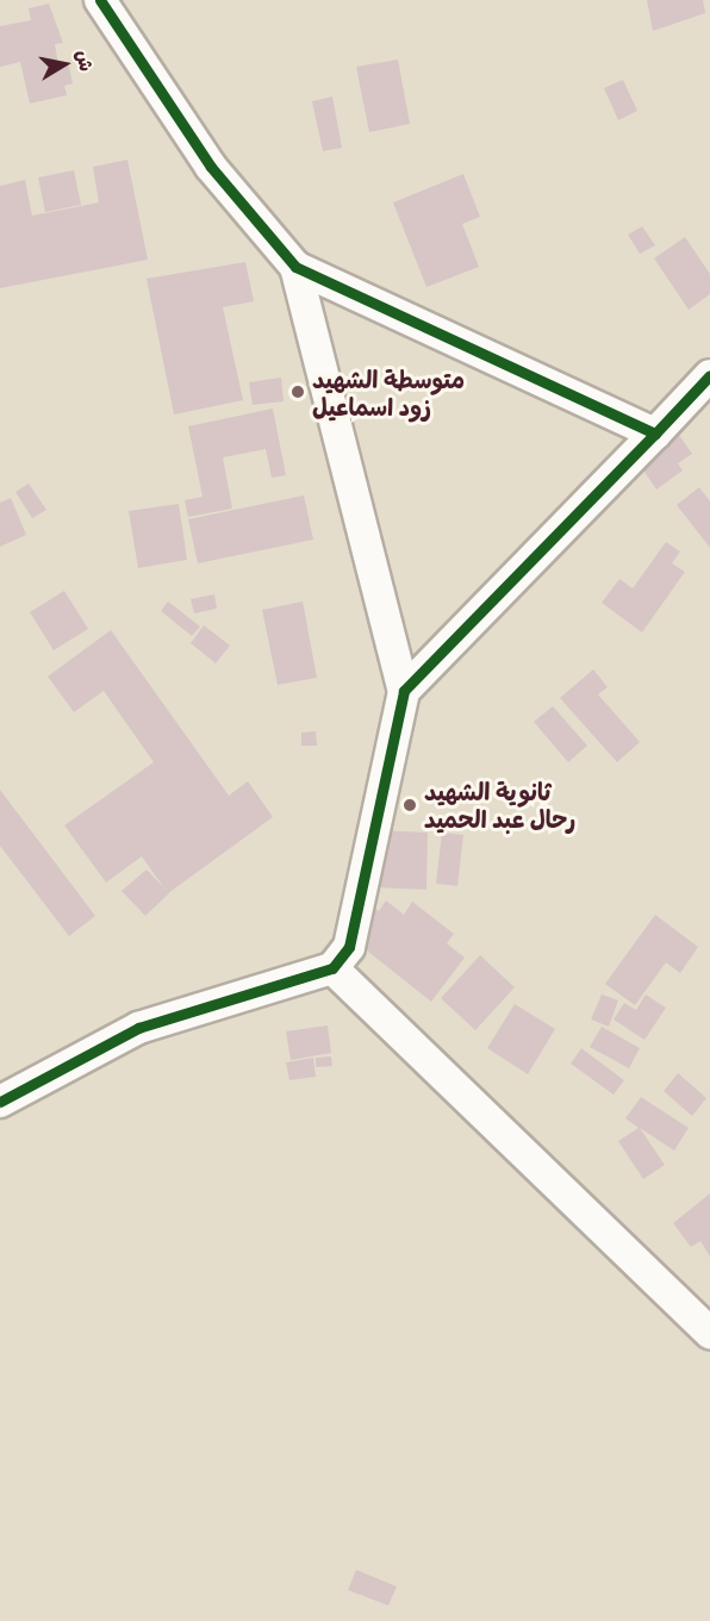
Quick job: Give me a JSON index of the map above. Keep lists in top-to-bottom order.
{
  "places": ["متوسطة الشهيد زود اسماعيل", "ثانوية الشهيد رحال عبد الحميد"],
  "north": "right"
}
